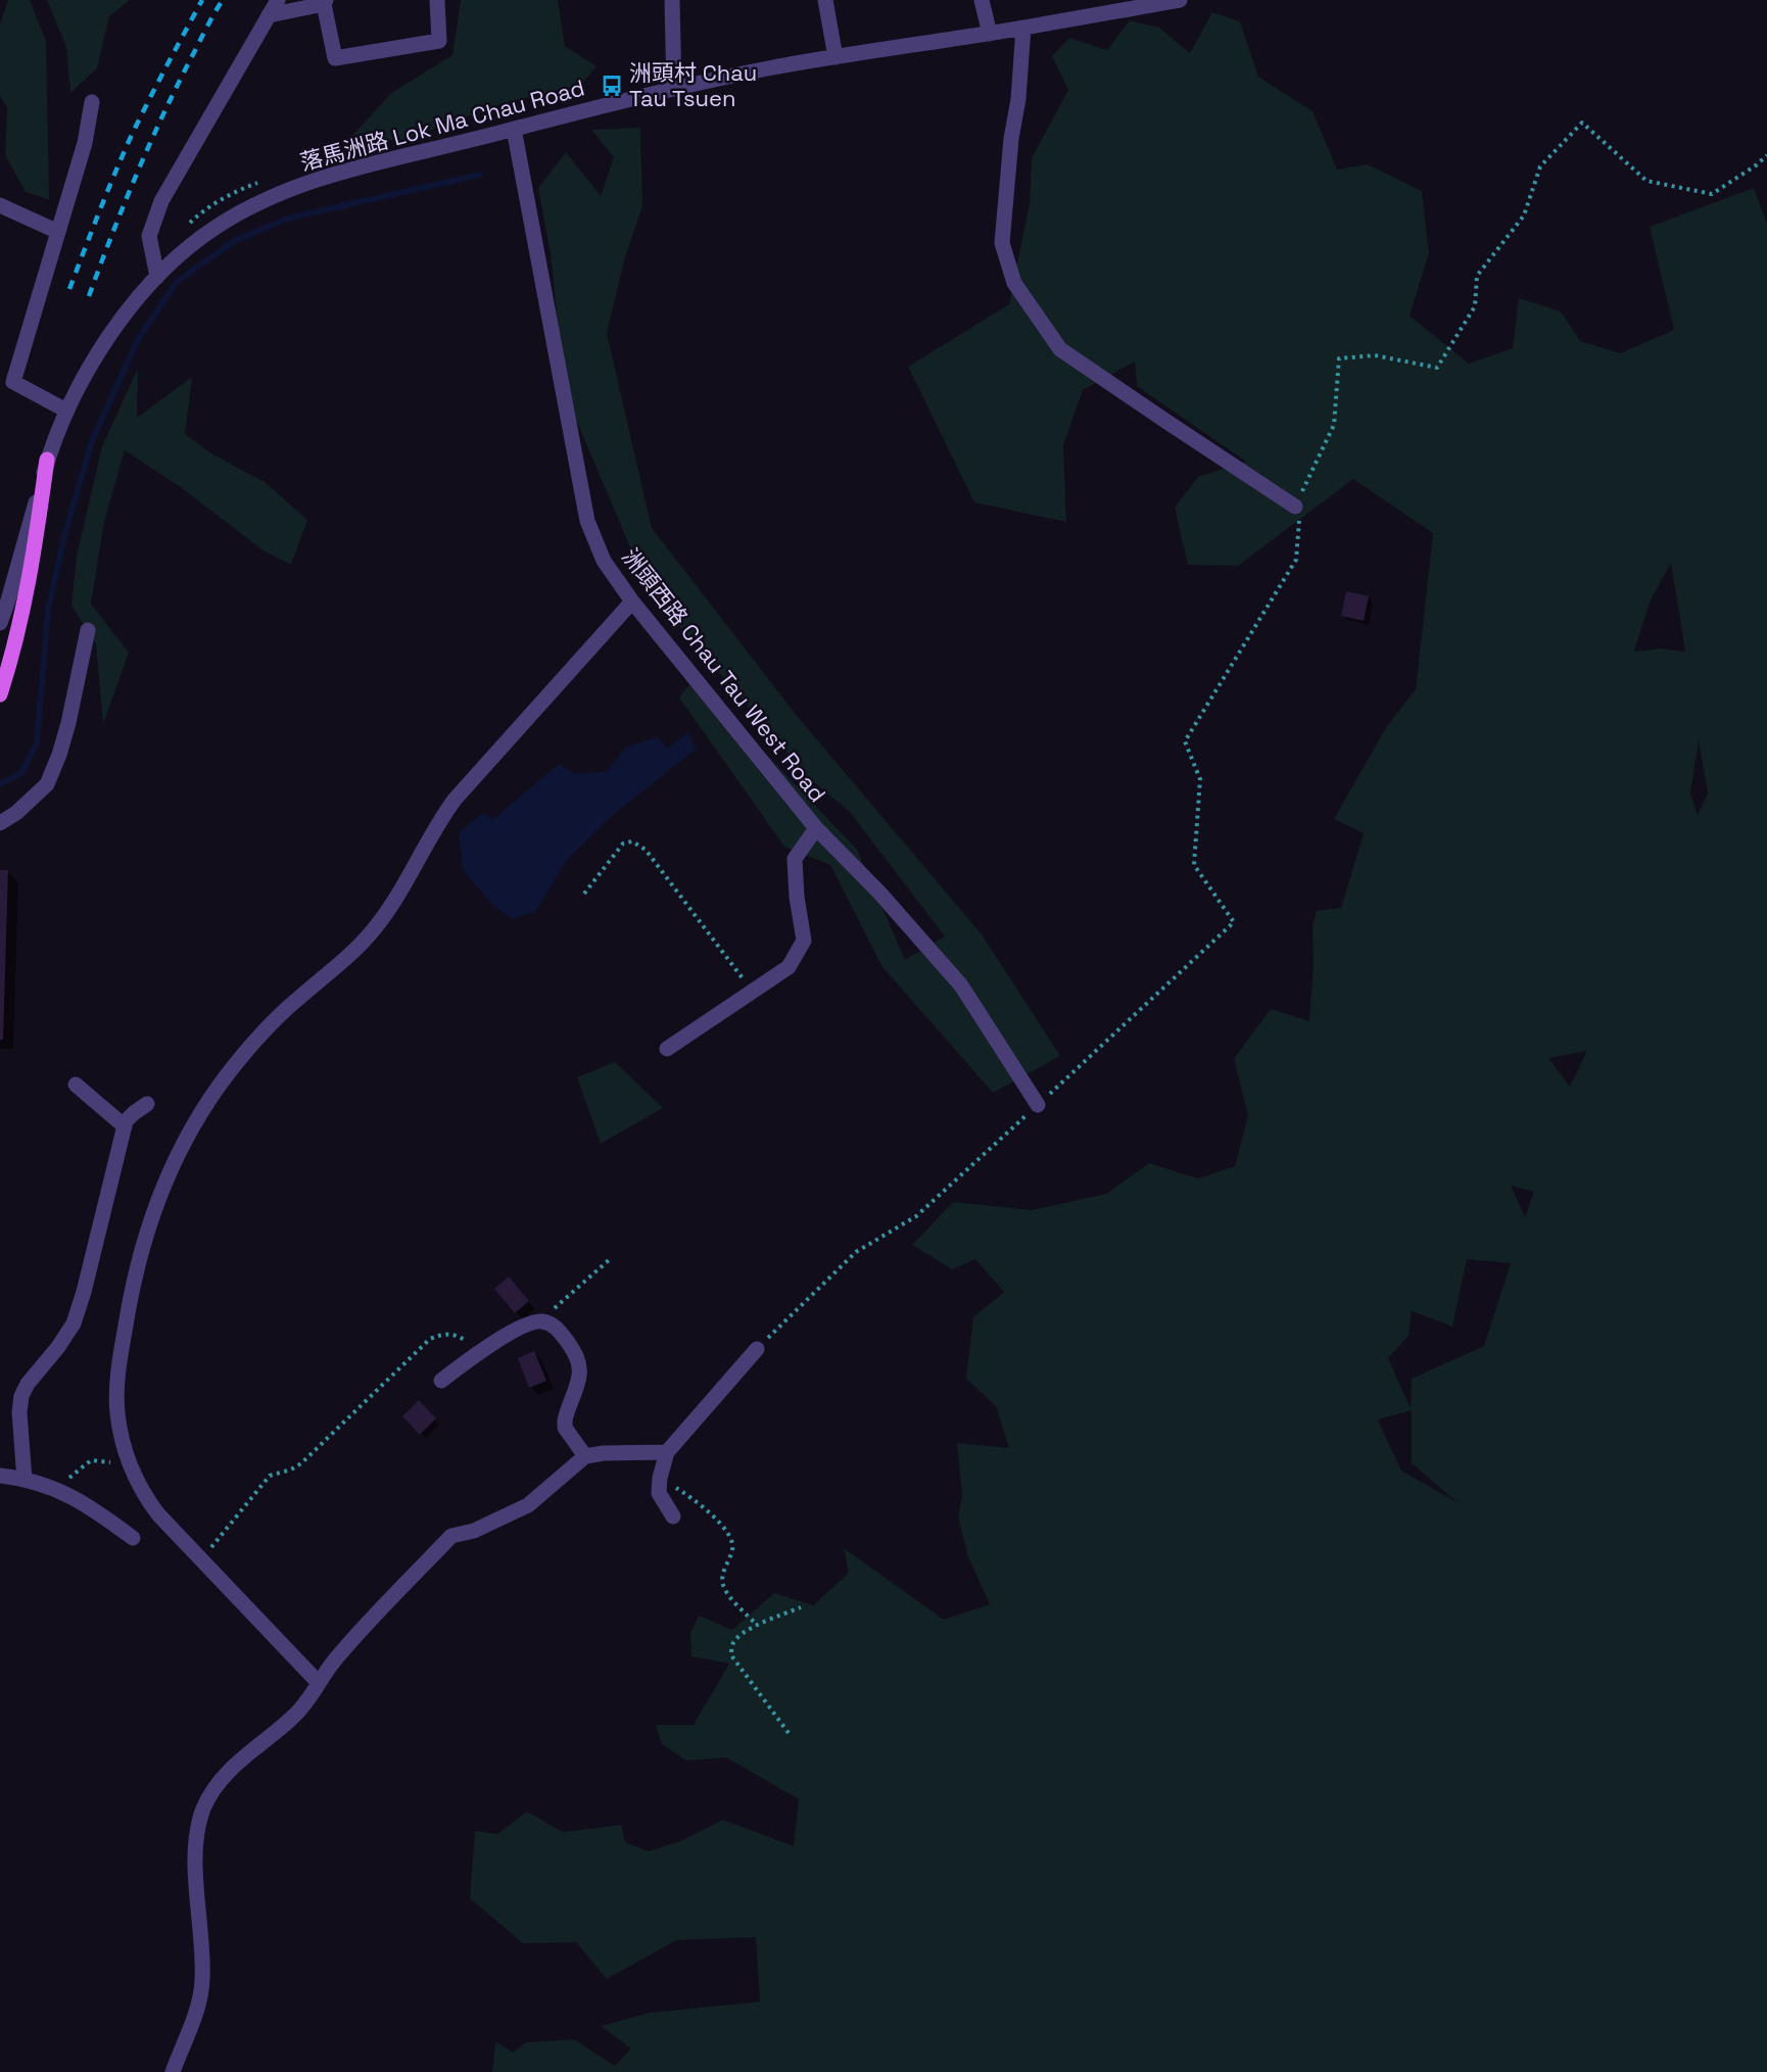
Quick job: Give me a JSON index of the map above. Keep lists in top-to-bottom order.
{
  "streets": {
    "street": ["落馬洲路 Lok Ma Chau Road", "洲頭西路 Chau Tau West Road"]
  },
  "crossings": [
    ["落馬洲路 Lok Ma Chau Road", "洲頭西路 Chau Tau West Road"]
  ],
  "places": {
    "bus stop": ["洲頭村 Chau Tau Tsuen"]
  }
}
